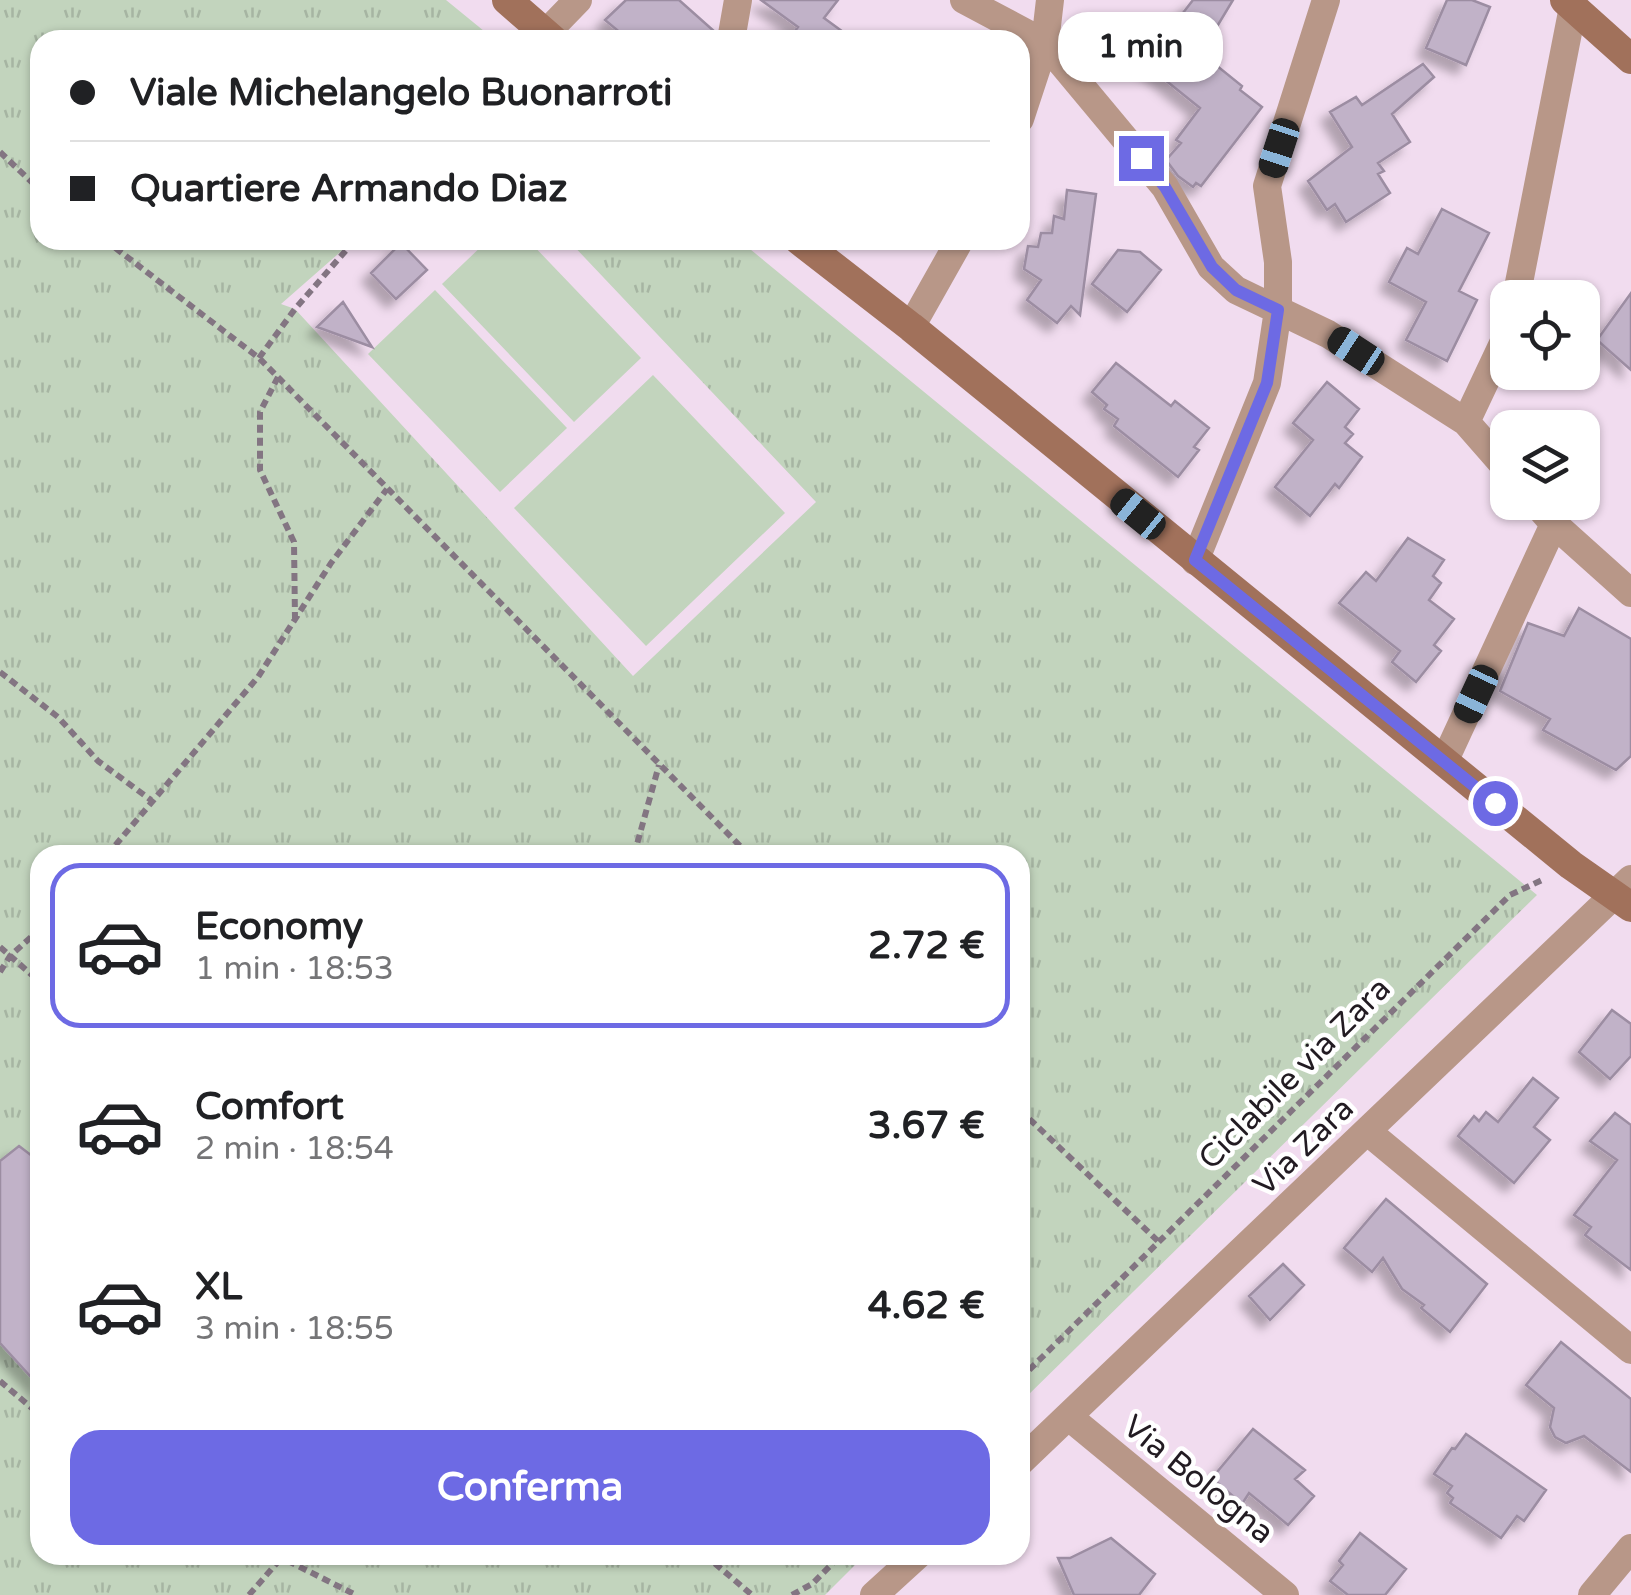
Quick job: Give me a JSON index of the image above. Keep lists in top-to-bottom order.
{
  "streets": {
    "street": ["Via Zara", "Via Bologna"],
    "path": ["Ciclabile via Zara"]
  },
  "crossings": [
    ["Via Zara", "Via Bologna"]
  ],
  "page": {
    "bubble": "1 min",
    "banner": ["Viale Michelangelo Buonarroti", "Quartiere Armando Diaz"],
    "list": [
      {
        "name": "Economy",
        "note": "1 min · 18:53",
        "value": "2.72 €"
      },
      {
        "name": "Comfort",
        "note": "2 min · 18:54",
        "value": "3.67 €"
      },
      {
        "name": "XL",
        "note": "3 min · 18:55",
        "value": "4.62 €"
      }
    ],
    "buttons": "Conferma"
  }
}
